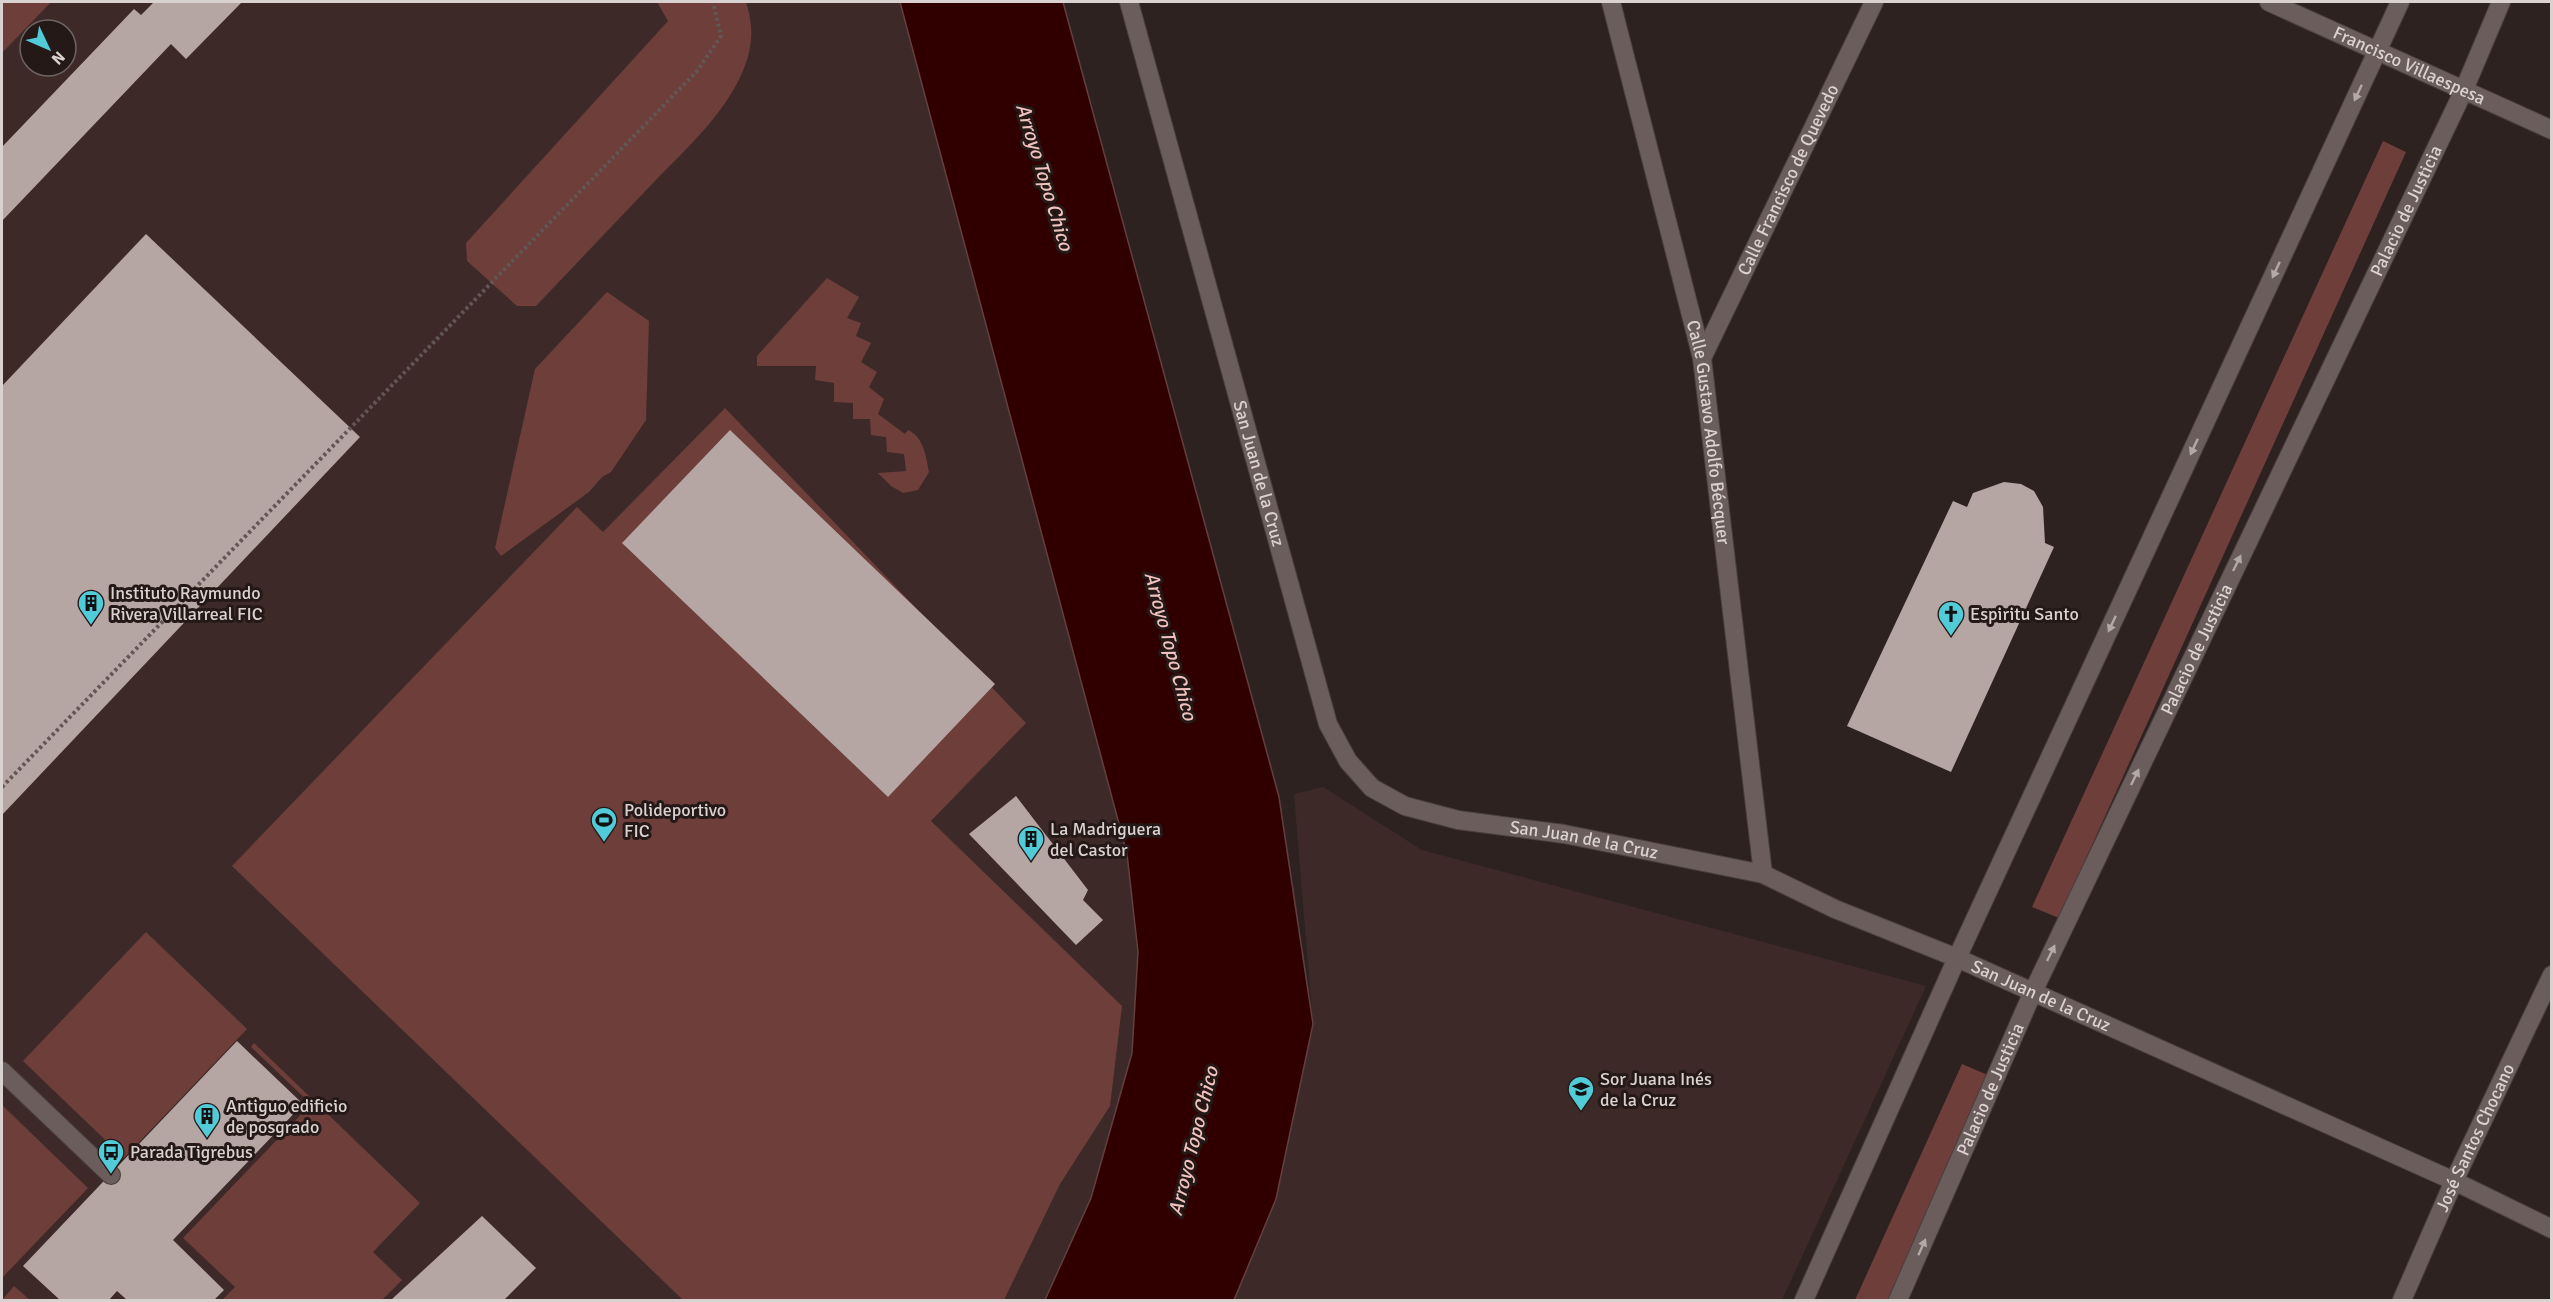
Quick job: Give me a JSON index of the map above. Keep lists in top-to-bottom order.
{
  "streets": {
    "street": [
      "Francisco Villaespesa",
      "Calle Francisco de Quevedo",
      "Palacio de Justicia",
      "Calle Gustavo Adolfo Bécquer",
      "San Juan de la Cruz",
      "José Santos Chocano"
    ]
  },
  "crossings": [
    ["Francisco Villaespesa", "Palacio de Justicia"],
    ["Calle Francisco de Quevedo", "Calle Gustavo Adolfo Bécquer"],
    ["Palacio de Justicia", "San Juan de la Cruz"],
    ["Calle Gustavo Adolfo Bécquer", "San Juan de la Cruz"],
    ["San Juan de la Cruz", "José Santos Chocano"]
  ],
  "water": ["Arroyo Topo Chico"],
  "places": {
    "building": ["Instituto Raymundo Rivera Villarreal FIC", "La Madriguera del Castor", "Antiguo edificio de posgrado"],
    "church": ["Espiritu Santo"],
    "sports": ["Polideportivo FIC"],
    "school or university": ["Sor Juana Inés de la Cruz"],
    "bus stop": ["Parada Tigrebus"]
  },
  "north": "bottom right"
}
